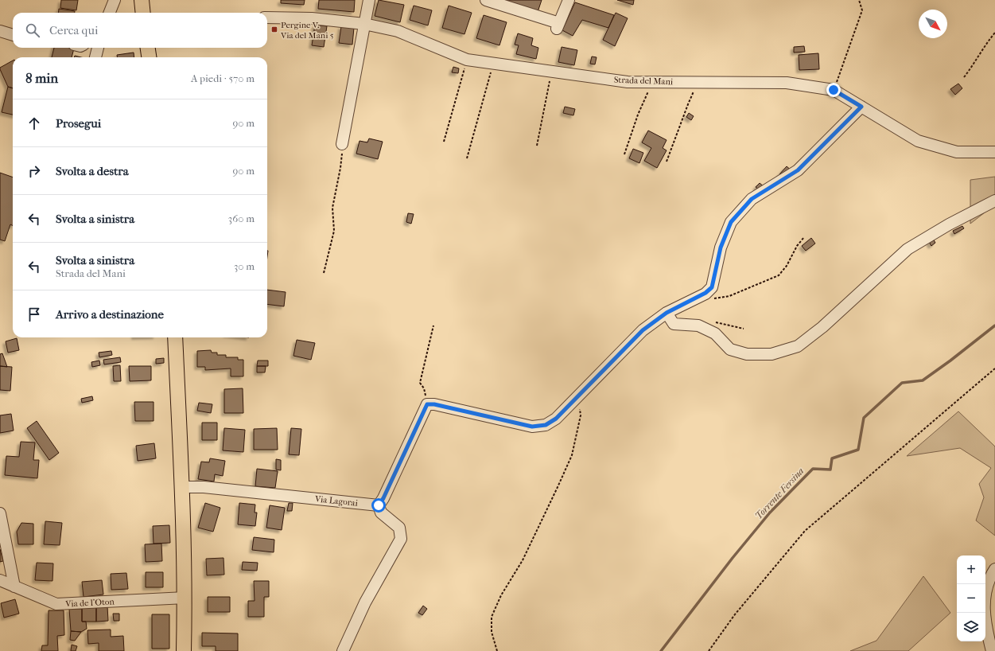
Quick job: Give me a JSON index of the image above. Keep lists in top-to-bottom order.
{
  "streets": {
    "street": ["Strada del Mani", "Via Lagorai", "Via de l'Oton"]
  },
  "water": ["Torrente Fersina"],
  "places": {
    "transit": ["Pergine V. Via del Mani 5"]
  },
  "north": "bottom right",
  "page": {
    "search": "Cerca qui",
    "heading": ["8 min", "A piedi · 570 m"],
    "list": [
      ["Prosegui", "90 m"],
      ["Svolta a destra", "90 m"],
      ["Svolta a sinistra", "360 m"],
      ["Svolta a sinistra", "Strada del Mani", "30 m"],
      "Arrivo a destinazione"
    ],
    "map_buttons": ["+", "−"]
  }
}
